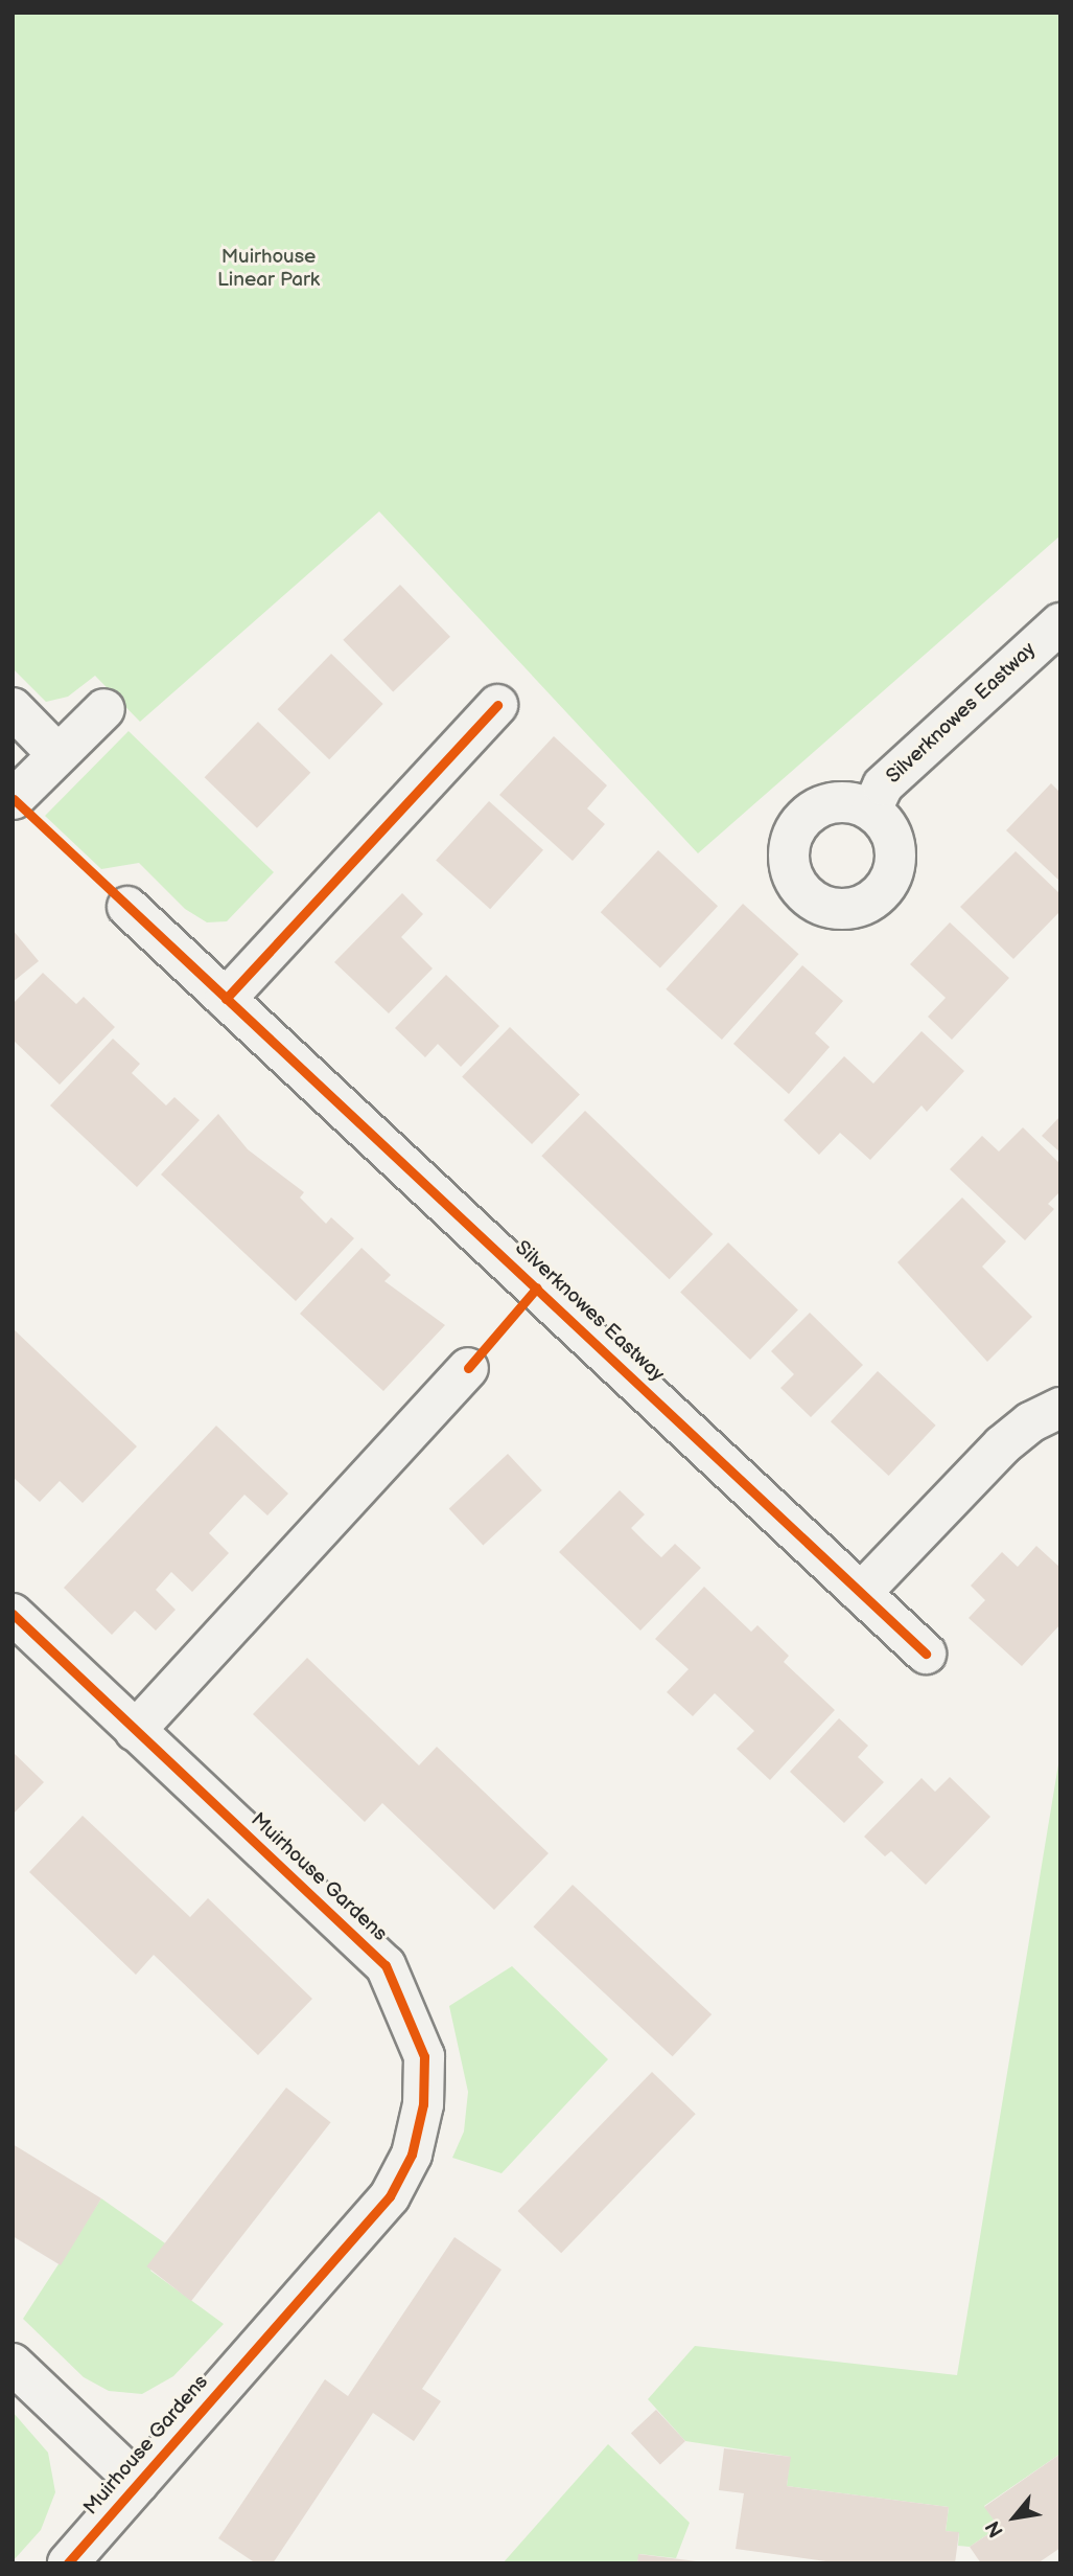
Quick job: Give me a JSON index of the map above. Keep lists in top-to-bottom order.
{
  "streets": {
    "street": ["Silverknowes Eastway", "Muirhouse Gardens"]
  },
  "parks": ["Muirhouse Linear Park"],
  "north": "bottom left"
}
